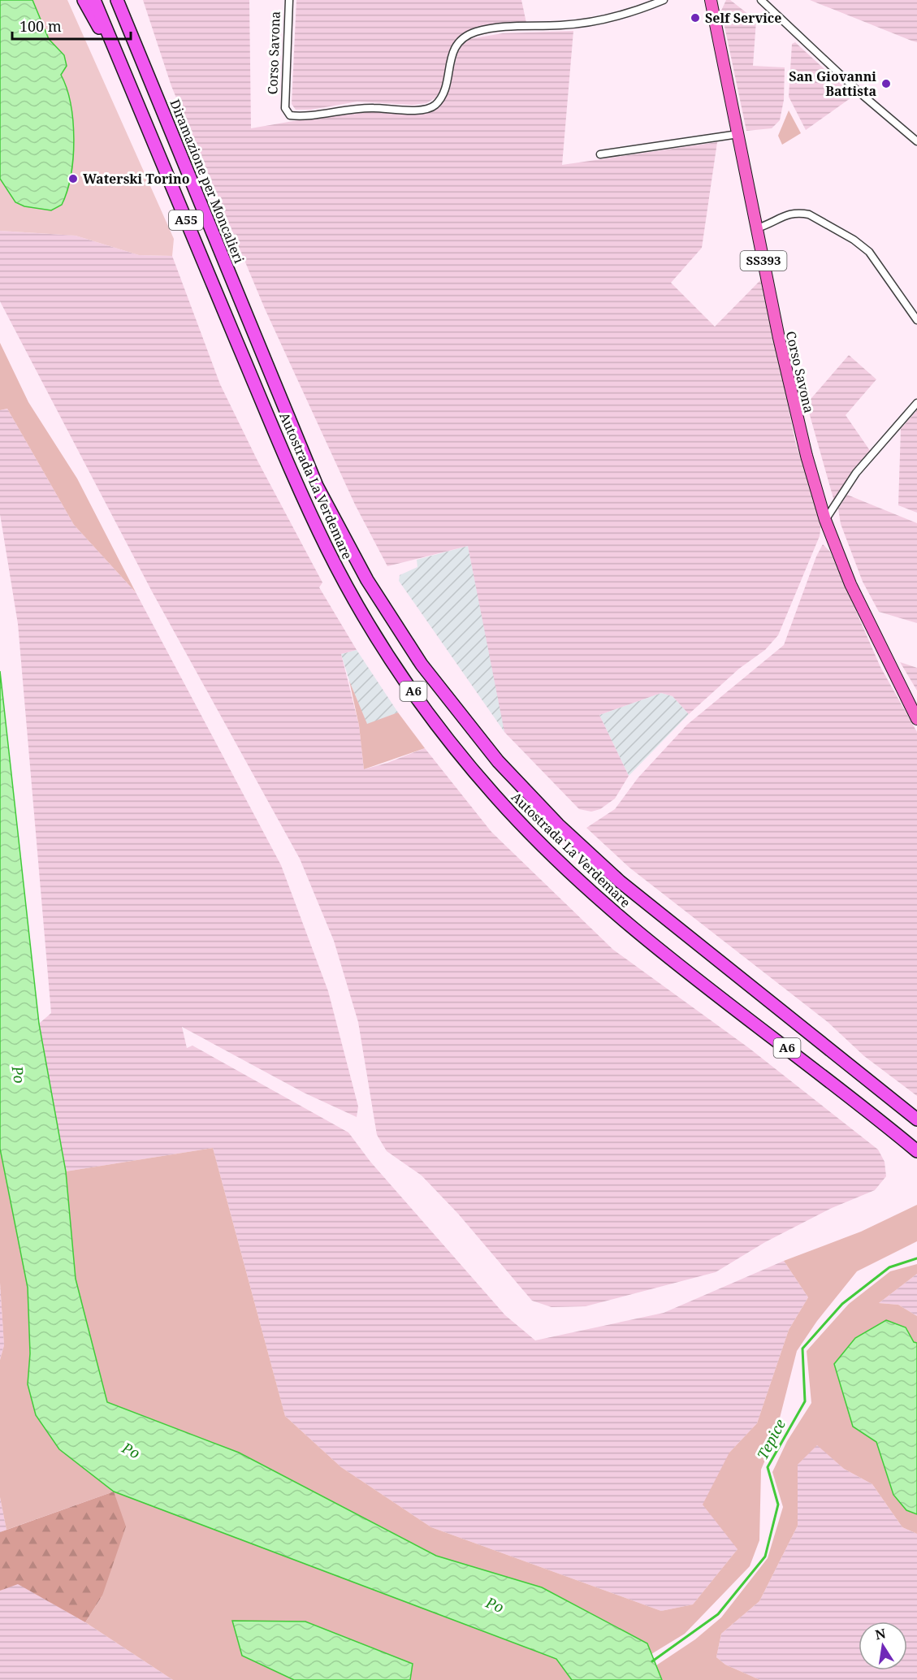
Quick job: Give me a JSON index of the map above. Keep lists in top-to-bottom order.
{
  "streets": {
    "highway": [
      "Diramazione per Moncalieri",
      "A55",
      "Autostrada La Verdemare",
      "A6"
    ],
    "main road": ["Corso Savona", "SS393"]
  },
  "crossings": [
    ["Diramazione per Moncalieri", "Autostrada La Verdemare"],
    ["A55", "Autostrada La Verdemare"]
  ],
  "water": ["Po", "Tepice"],
  "places": ["Self Service", "San Giovanni Battista", "Waterski Torino"],
  "scale_bar": "100 m",
  "north": "top"
}
